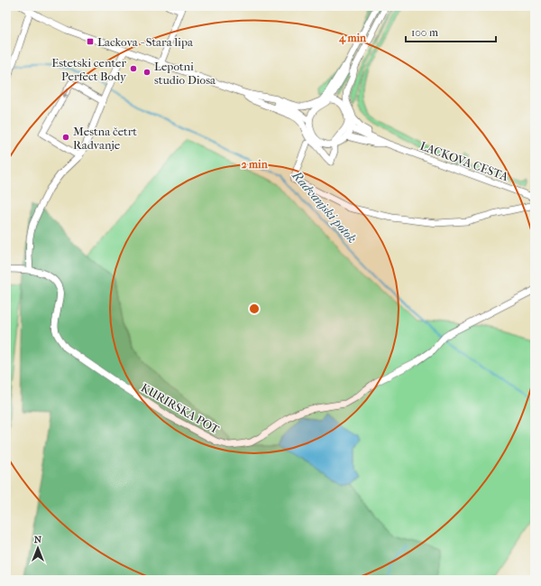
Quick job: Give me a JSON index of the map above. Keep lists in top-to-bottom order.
{
  "streets": {
    "street": ["LACKOVA CESTA", "KURIRSKA POT"]
  },
  "water": ["Radvanjski potok"],
  "places": {
    "transit": ["Lackova - Stara lipa"],
    "other": ["Estetski center Perfect Body", "Lepotni studio Diosa", "Mestna četrt Radvanje"]
  },
  "scale_bar": "100 m",
  "north": "top",
  "rings": ["4 min", "2 min"]
}
